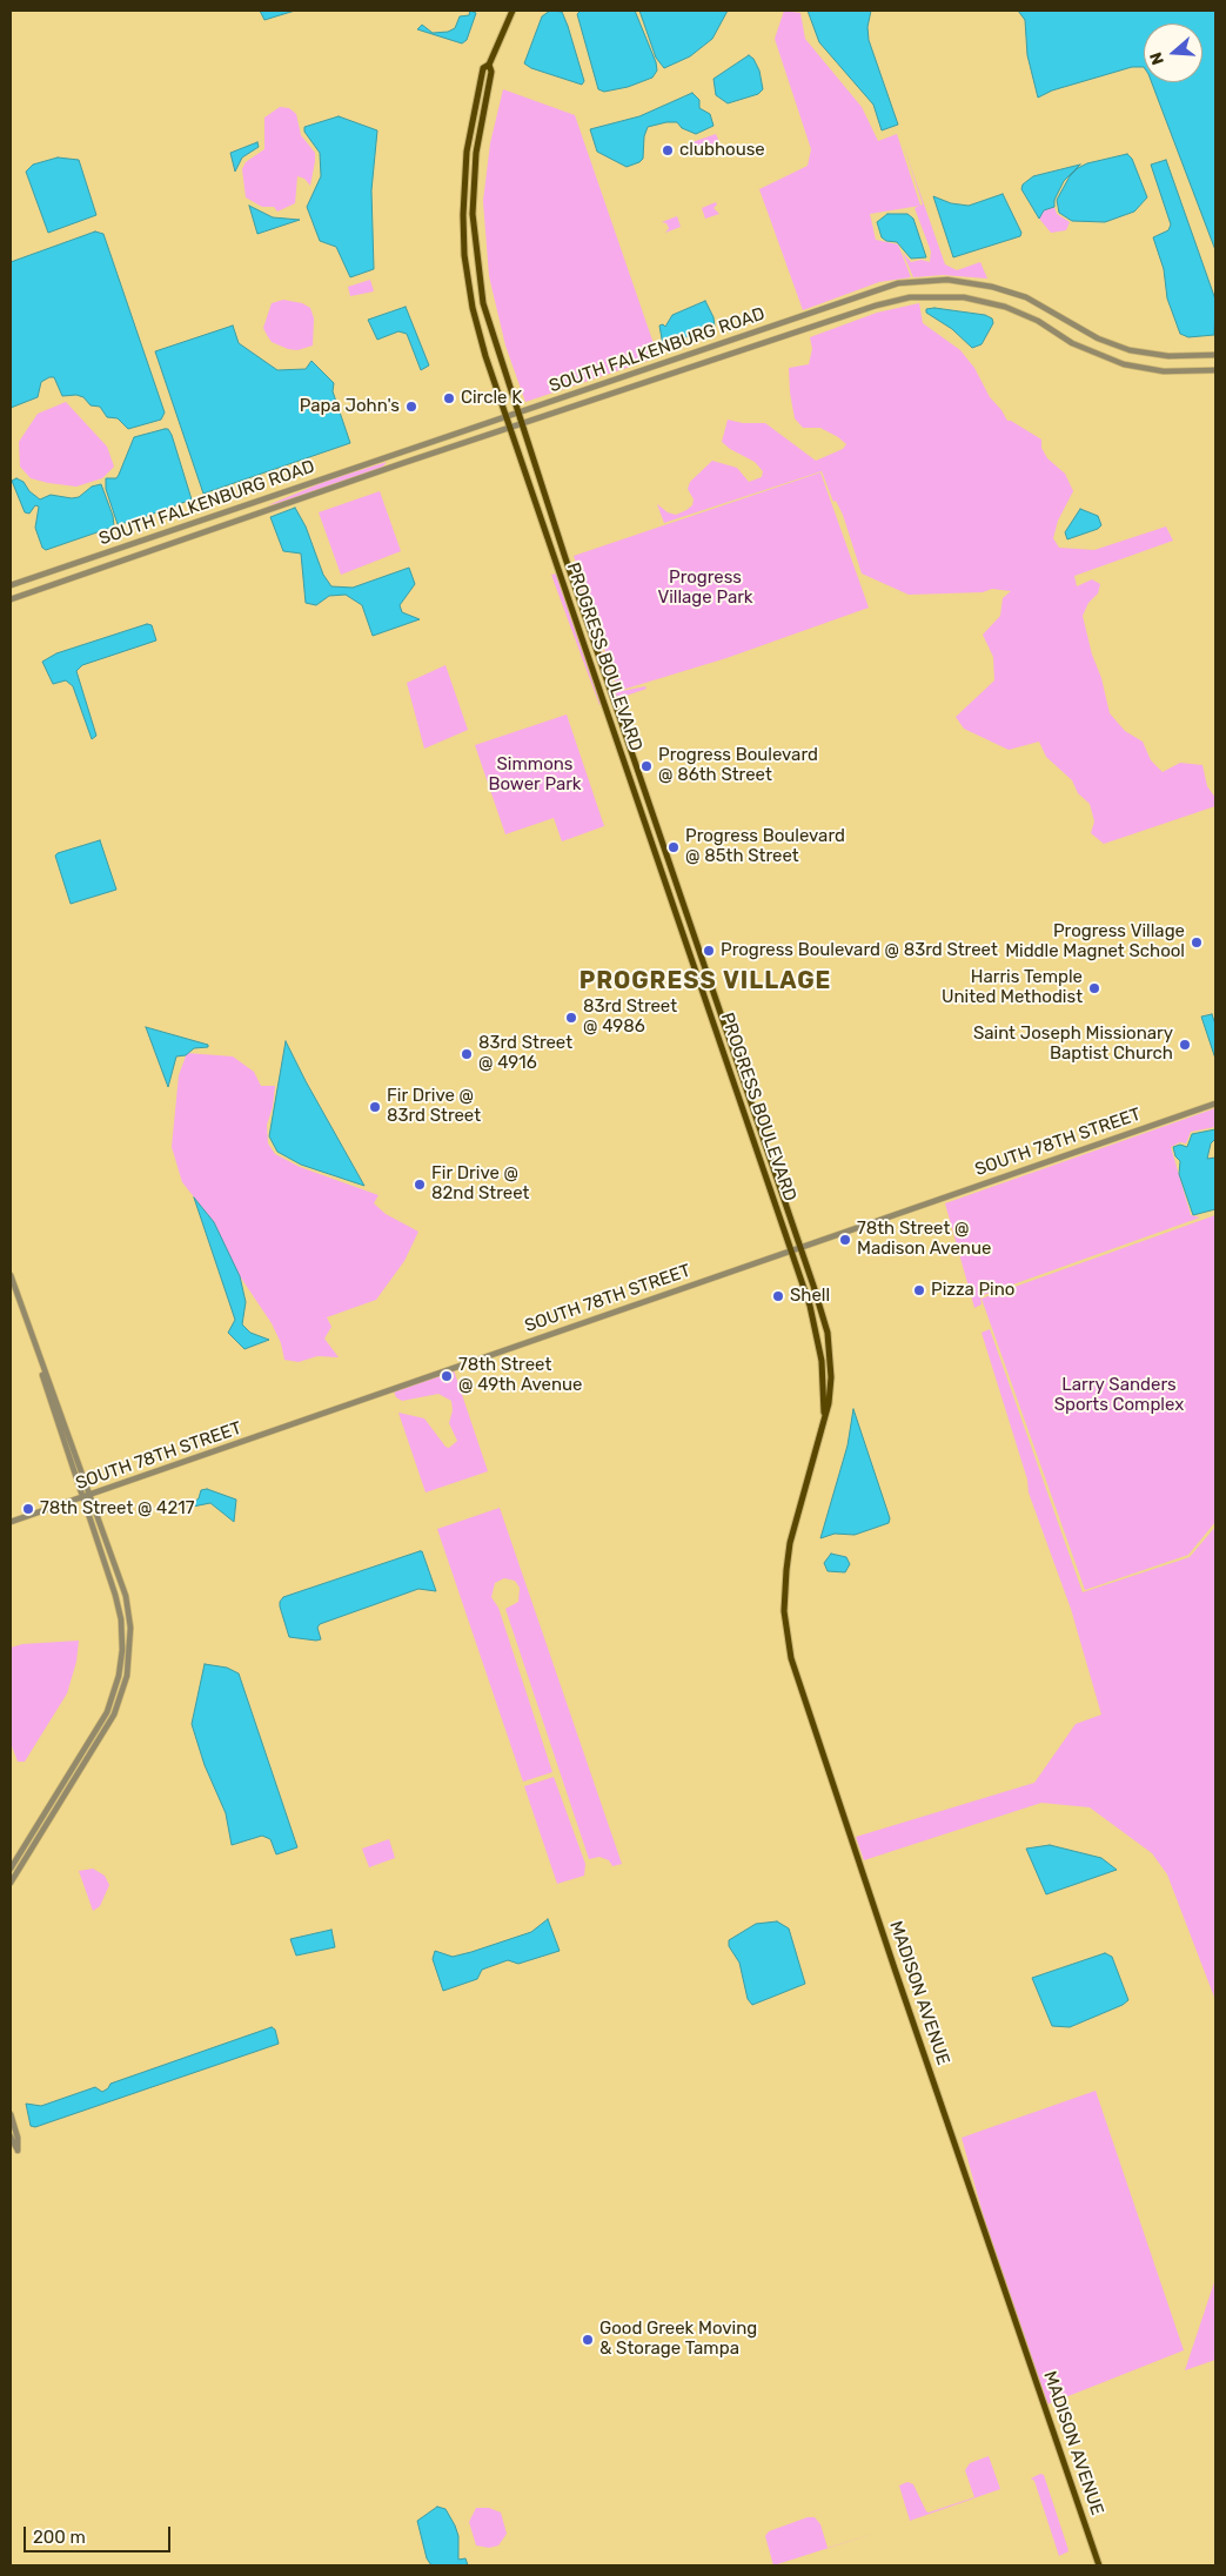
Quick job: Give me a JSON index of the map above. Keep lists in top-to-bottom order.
{
  "streets": {
    "main road": ["PROGRESS BOULEVARD", "MADISON AVENUE"],
    "street": ["SOUTH FALKENBURG ROAD", "SOUTH 78TH STREET"]
  },
  "crossings": [
    ["SOUTH FALKENBURG ROAD", "PROGRESS BOULEVARD"],
    ["PROGRESS BOULEVARD", "SOUTH 78TH STREET"],
    ["PROGRESS BOULEVARD", "MADISON AVENUE"],
    ["SOUTH 78TH STREET", "MADISON AVENUE"]
  ],
  "districts": ["PROGRESS VILLAGE"],
  "parks": ["Progress Village Park", "Simmons Bower Park", "Larry Sanders Sports Complex"],
  "places": [
    "clubhouse",
    "Circle K",
    "Papa John's",
    "Progress Boulevard @ 86th Street",
    "Progress Boulevard @ 85th Street",
    "Progress Village Middle Magnet School",
    "Progress Boulevard @ 83rd Street",
    "Harris Temple United Methodist",
    "83rd Street @ 4986",
    "Saint Joseph Missionary Baptist Church",
    "83rd Street @ 4916",
    "Fir Drive @ 83rd Street",
    "Fir Drive @ 82nd Street",
    "78th Street @ Madison Avenue",
    "Pizza Pino",
    "Shell",
    "78th Street @ 49th Avenue",
    "78th Street @ 4217",
    "Good Greek Moving & Storage Tampa"
  ],
  "scale_bar": "200 m",
  "north": "left"
}
